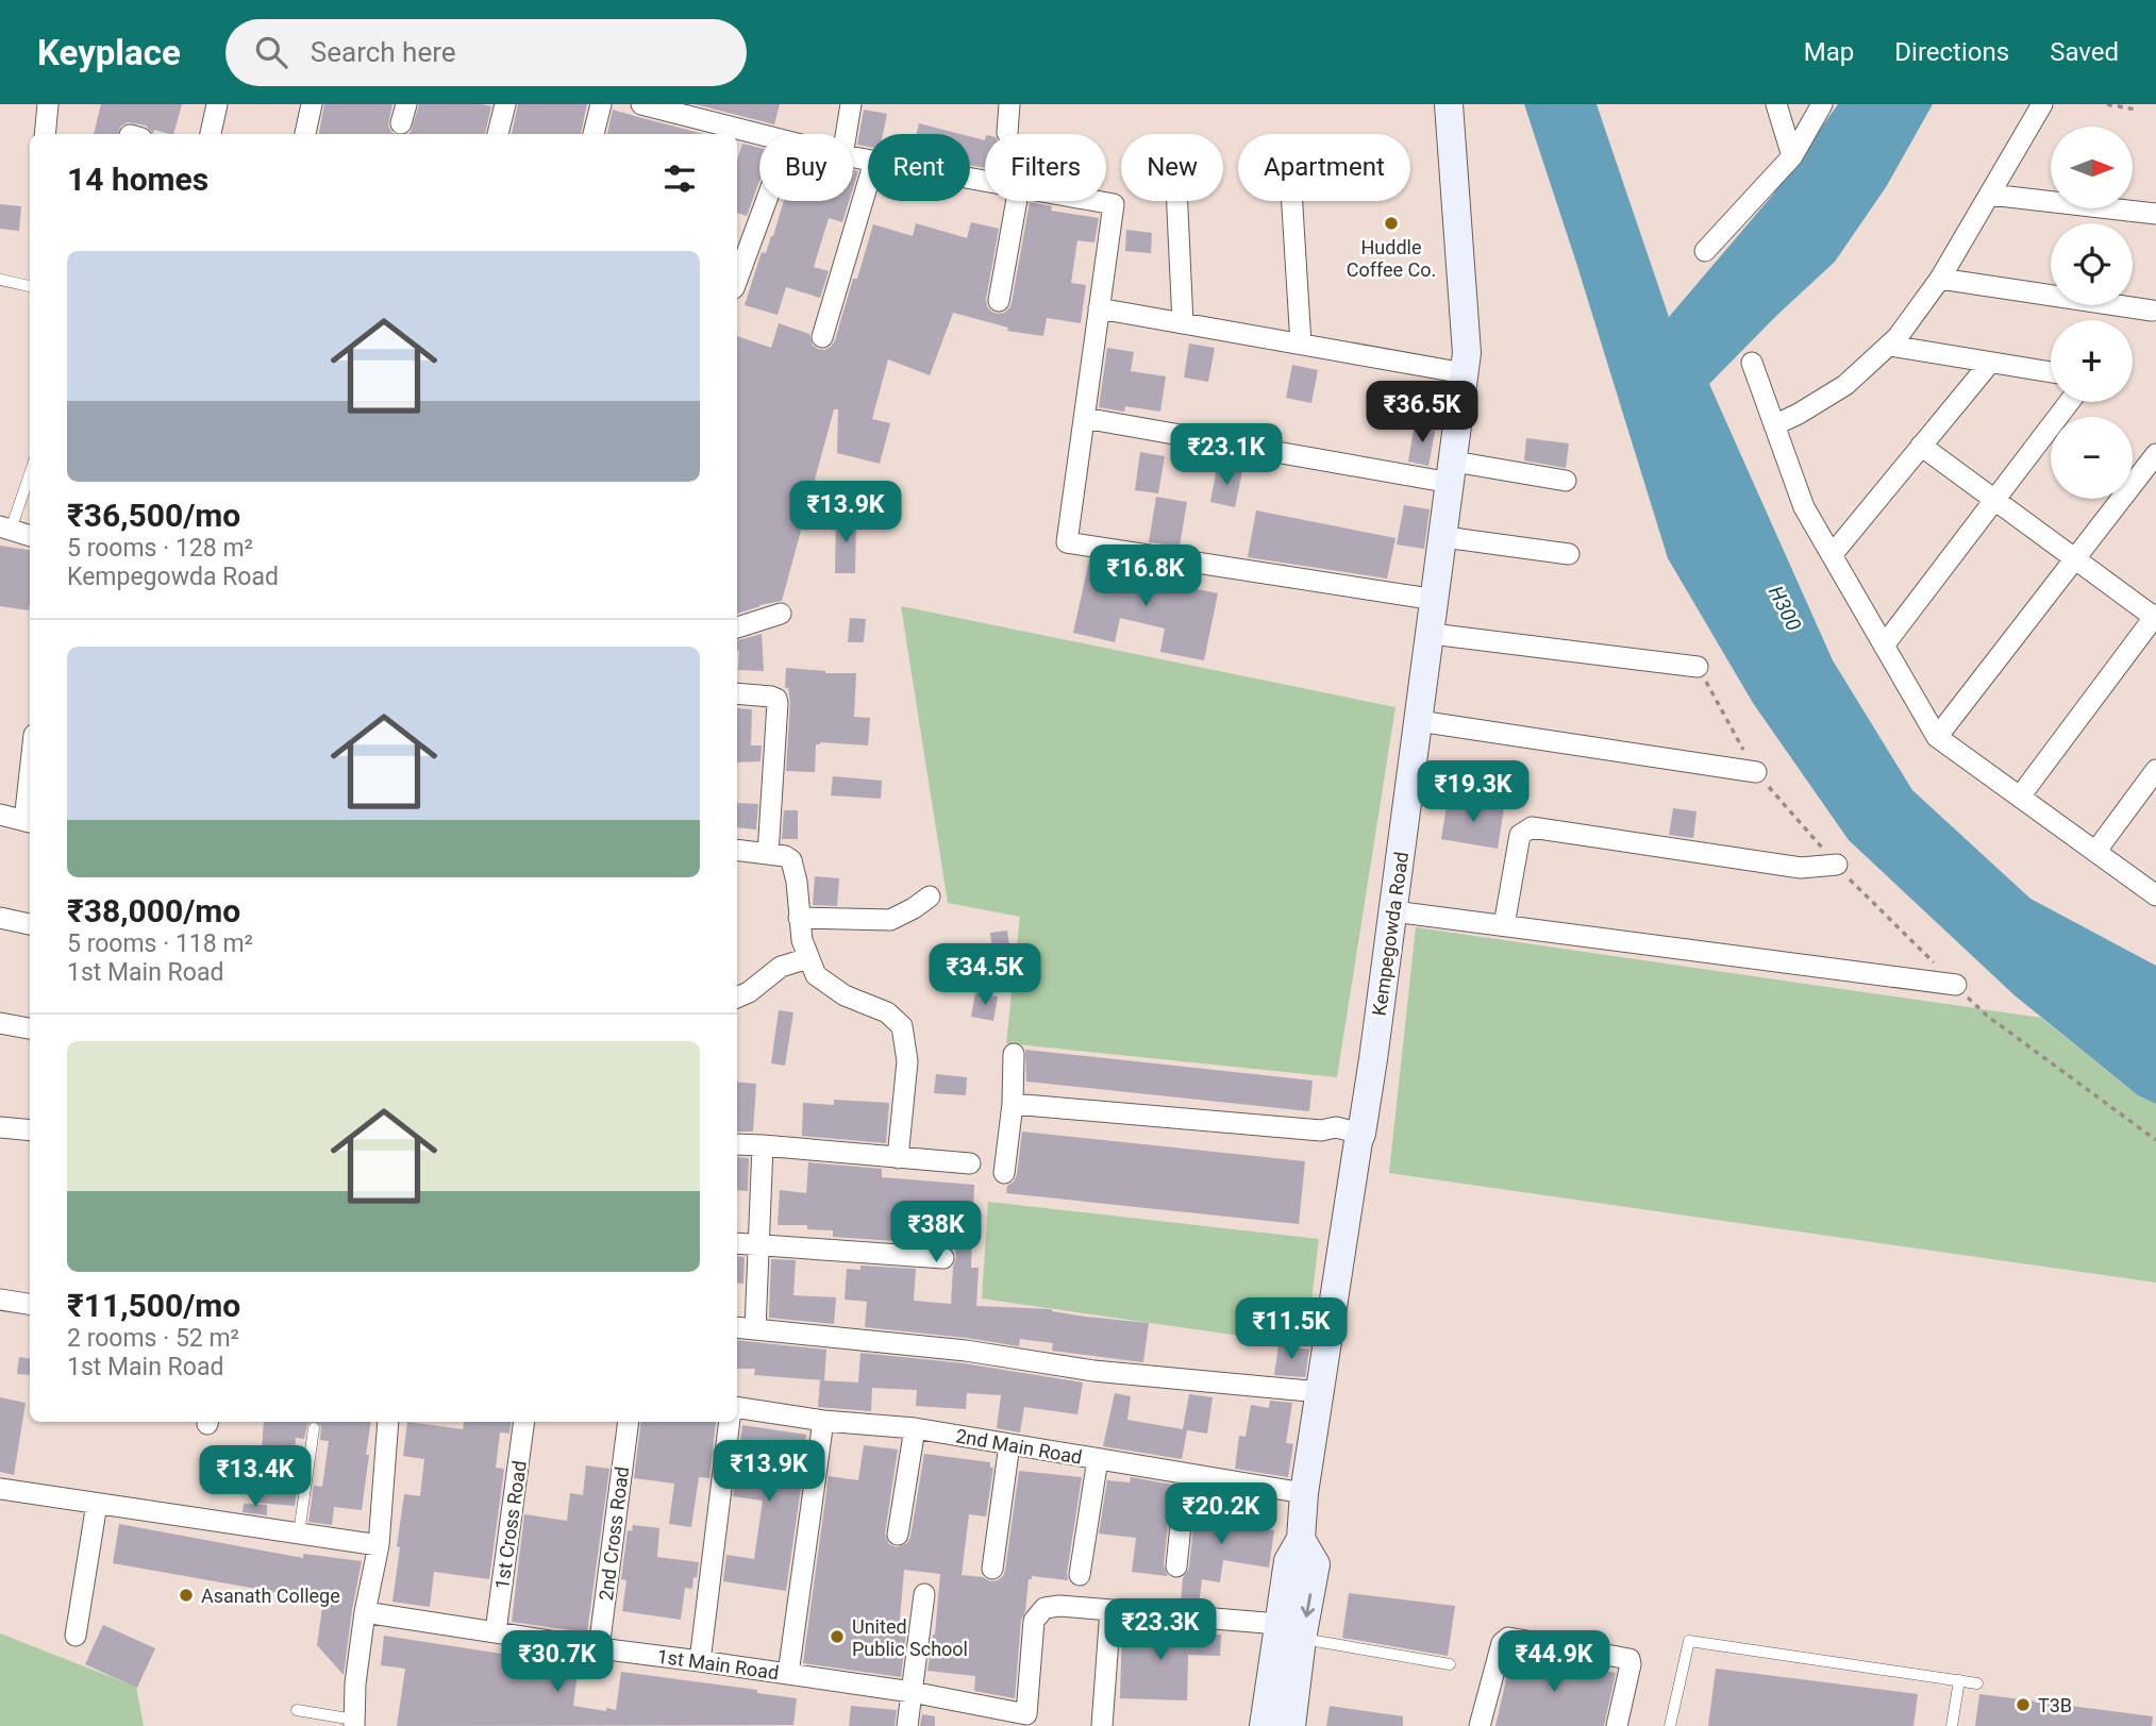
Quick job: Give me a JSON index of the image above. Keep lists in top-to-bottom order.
{
  "streets": {
    "street": [
      "Kempegowda Road",
      "2nd Main Road",
      "1st Cross Road",
      "2nd Cross Road",
      "1st Main Road"
    ]
  },
  "crossings": [
    ["Kempegowda Road", "2nd Main Road"],
    ["1st Cross Road", "1st Main Road"],
    ["2nd Cross Road", "1st Main Road"]
  ],
  "water": ["H300"],
  "places": [
    "Huddle Coffee Co.",
    "Asanath College",
    "United Public School",
    "T3B"
  ],
  "north": "right",
  "page": {
    "header": "Keyplace",
    "search": "Search here",
    "nav": ["Map", "Directions", "Saved"],
    "map_buttons": ["+", "−"],
    "chip": [
      "Buy",
      "Rent",
      "Filters",
      "New",
      "Apartment"
    ],
    "heading": "14 homes",
    "list": [
      {
        "name": "₹36,500/mo",
        "note": "5 rooms · 128 m² · Kempegowda Road"
      },
      {
        "name": "₹38,000/mo",
        "note": "5 rooms · 118 m² · 1st Main Road"
      },
      {
        "name": "₹11,500/mo",
        "note": "2 rooms · 52 m² · 1st Main Road"
      }
    ],
    "price": [
      "₹36.5K",
      "₹23.1K",
      "₹13.9K",
      "₹16.8K",
      "₹19.3K",
      "₹34.5K",
      "₹38K",
      "₹11.5K",
      "₹13.9K",
      "₹13.4K",
      "₹20.2K",
      "₹23.3K",
      "₹30.7K",
      "₹44.9K"
    ]
  }
}
